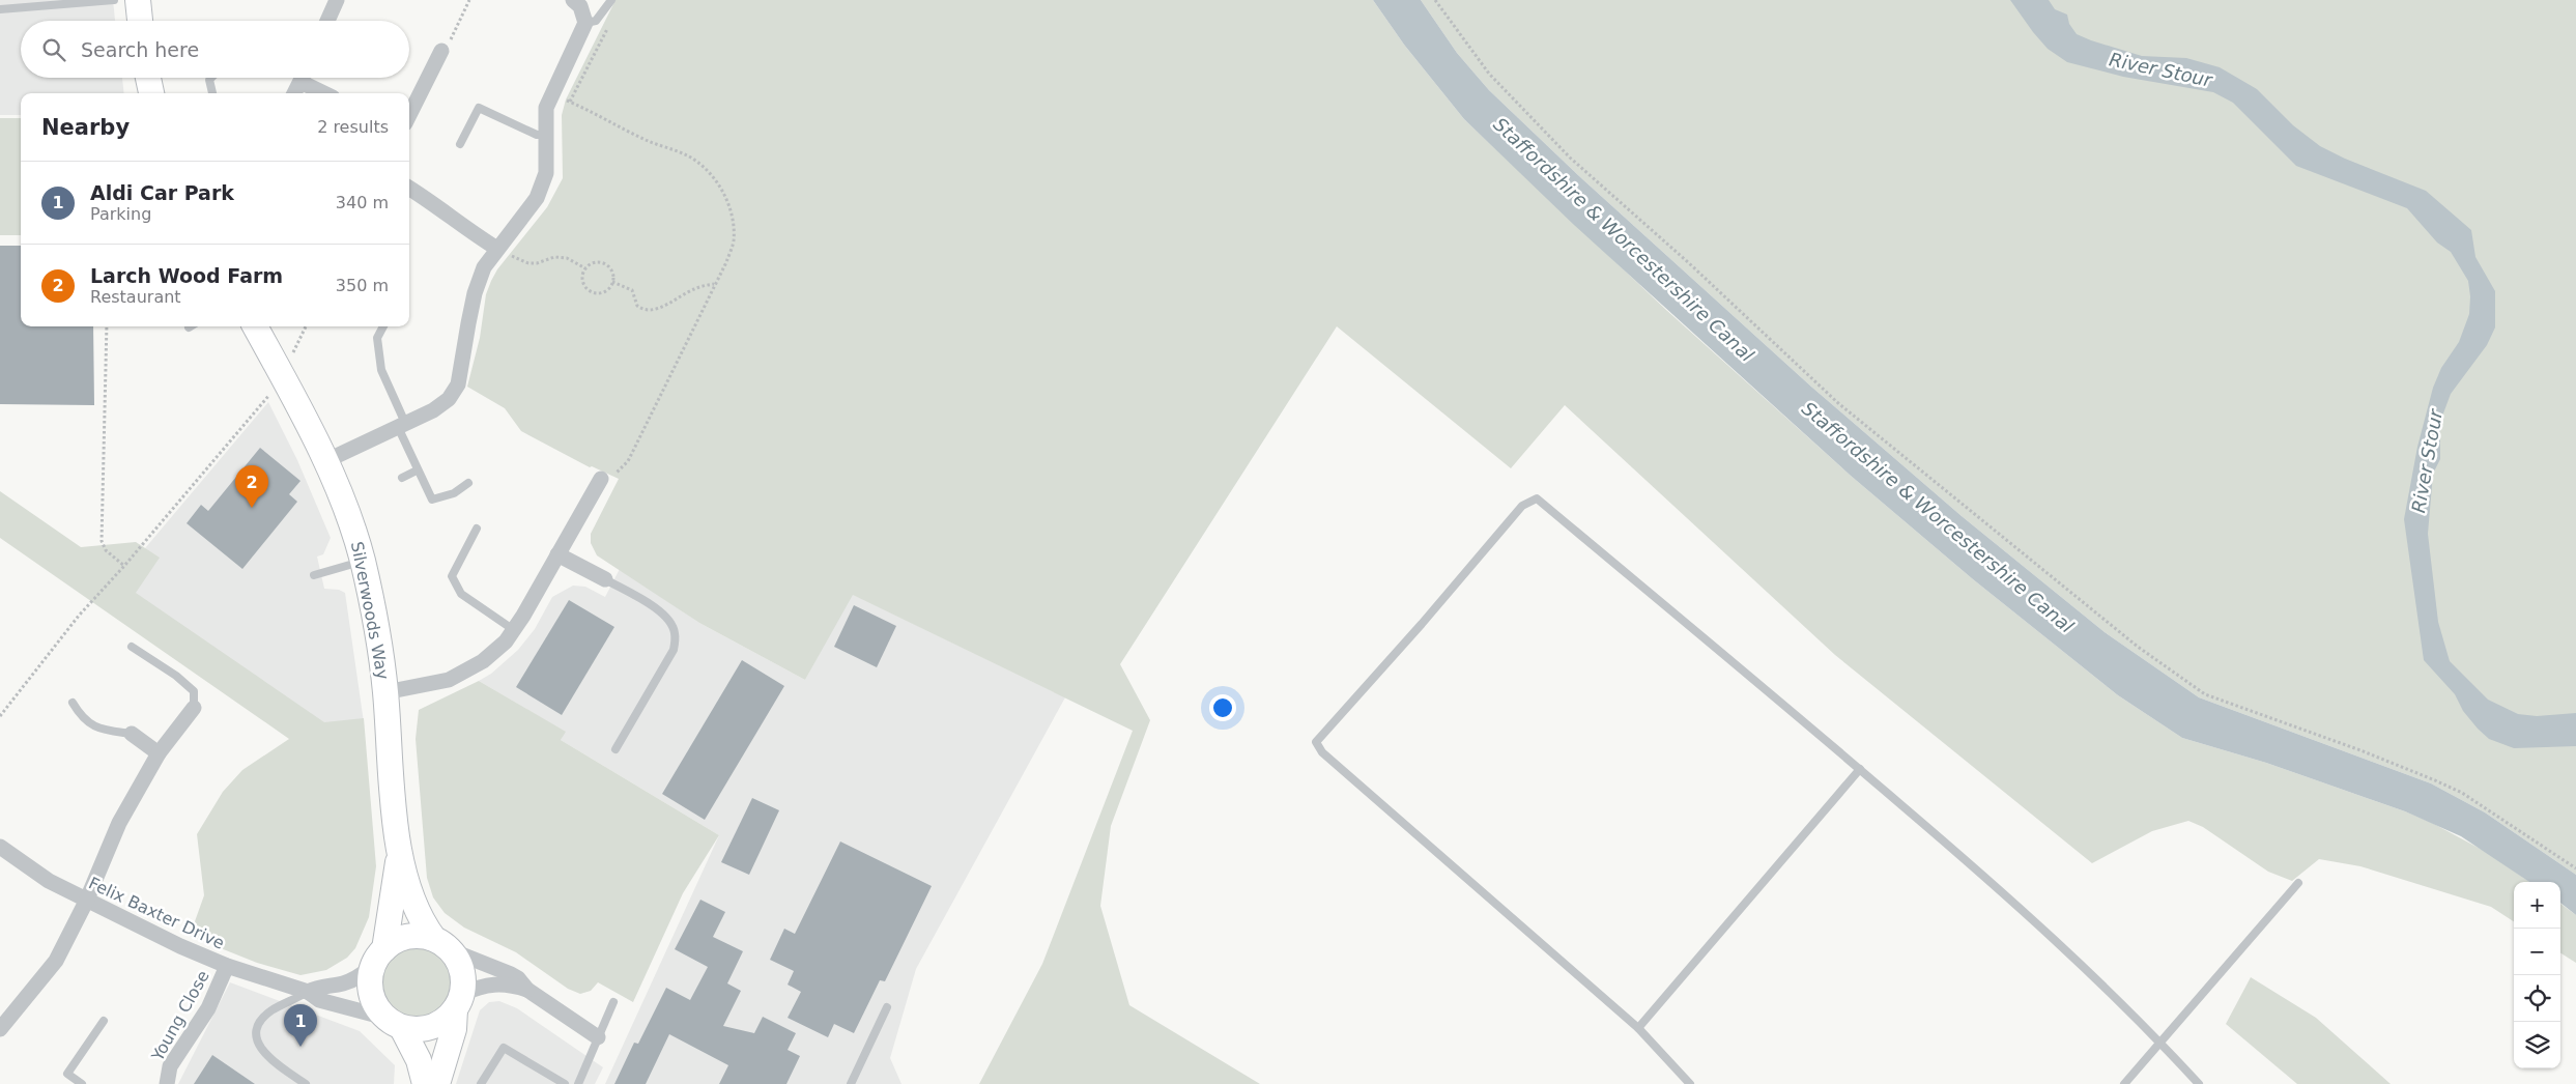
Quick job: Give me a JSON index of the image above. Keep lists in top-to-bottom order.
{
  "streets": {
    "main road": ["Silverwoods Way"],
    "street": ["Felix Baxter Drive", "Young Close"]
  },
  "crossings": [
    ["Silverwoods Way", "Felix Baxter Drive"],
    ["Felix Baxter Drive", "Young Close"]
  ],
  "water": ["River Stour", "Staffordshire & Worcestershire Canal"],
  "page": {
    "search": "Search here",
    "heading": ["Nearby", "2 results"],
    "list": [
      {
        "mark": "1",
        "name": "Aldi Car Park",
        "note": "Parking",
        "value": "340 m"
      },
      {
        "mark": "2",
        "name": "Larch Wood Farm",
        "note": "Restaurant",
        "value": "350 m"
      }
    ],
    "pins": ["2", "1"],
    "map_buttons": ["+", "−"]
  }
}
